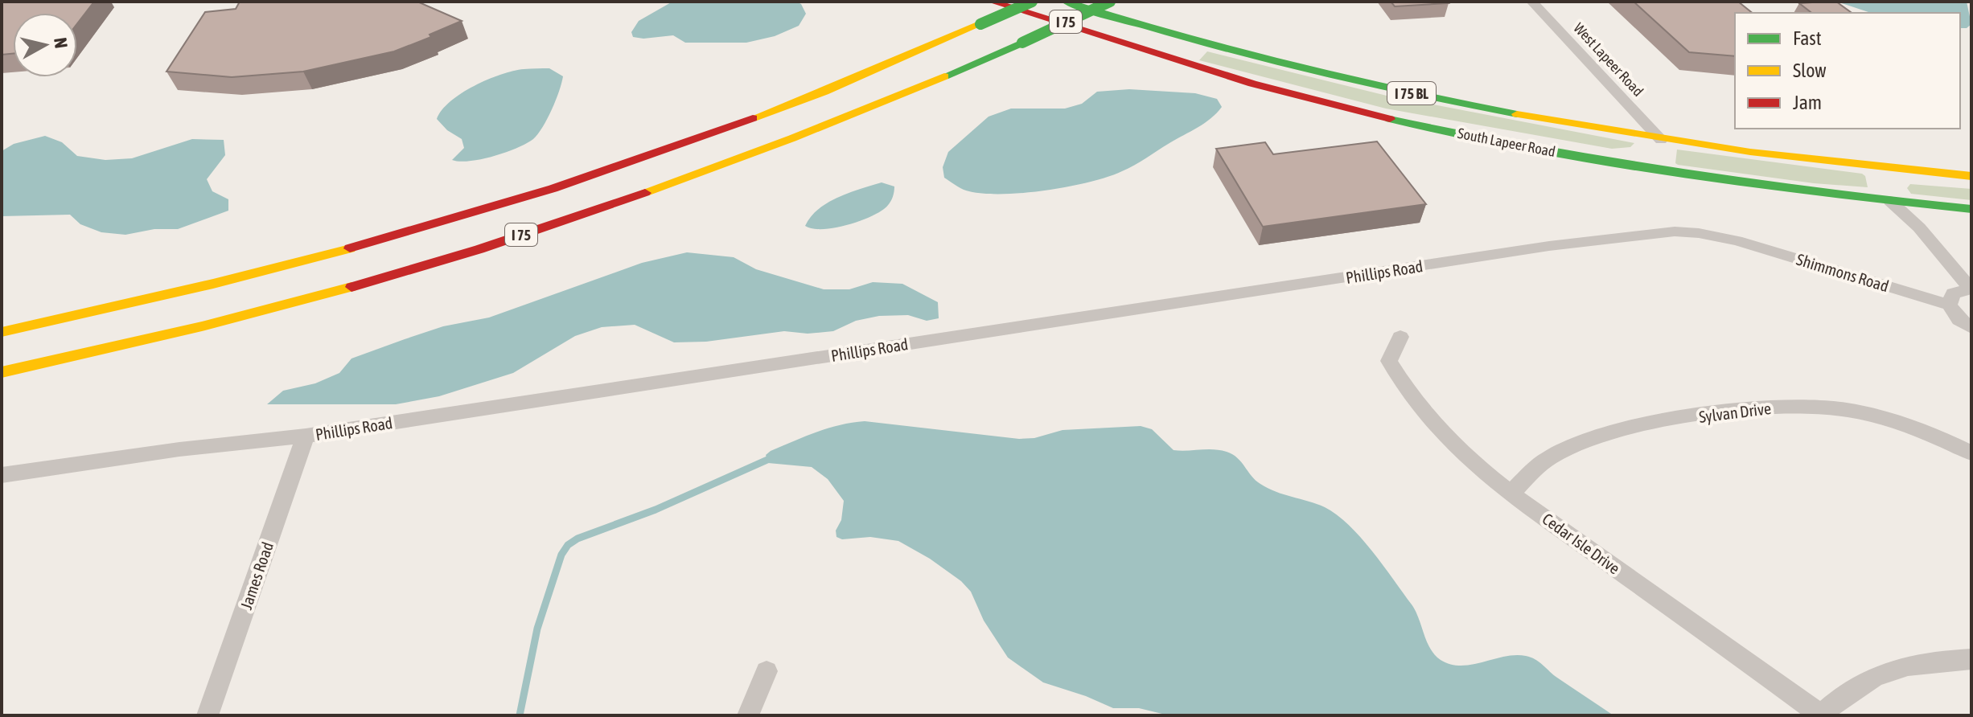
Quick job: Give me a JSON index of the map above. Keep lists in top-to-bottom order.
{
  "streets": {
    "main road": ["I 75", "I 75 BL", "South Lapeer Road"],
    "street": [
      "West Lapeer Road",
      "Phillips Road",
      "Shimmons Road",
      "Sylvan Drive",
      "Cedar Isle Drive",
      "James Road"
    ]
  },
  "crossings": [
    ["West Lapeer Road", "South Lapeer Road"],
    ["Phillips Road", "Shimmons Road"],
    ["Phillips Road", "James Road"],
    ["Sylvan Drive", "Cedar Isle Drive"]
  ],
  "legend": ["Fast", "Slow", "Jam"],
  "north": "right"
}
